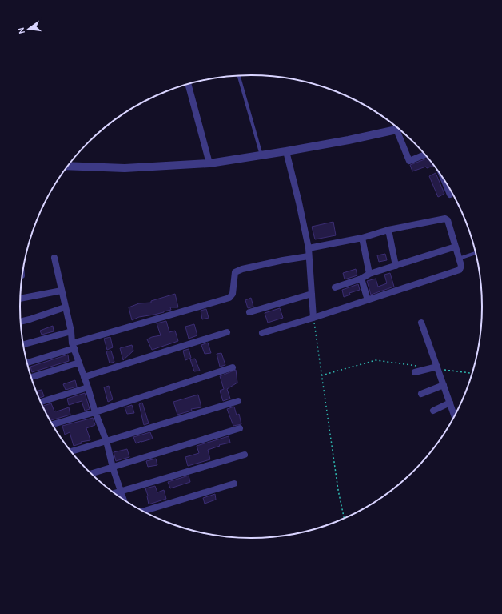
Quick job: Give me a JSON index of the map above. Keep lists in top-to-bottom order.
{
  "north": "left"
}
